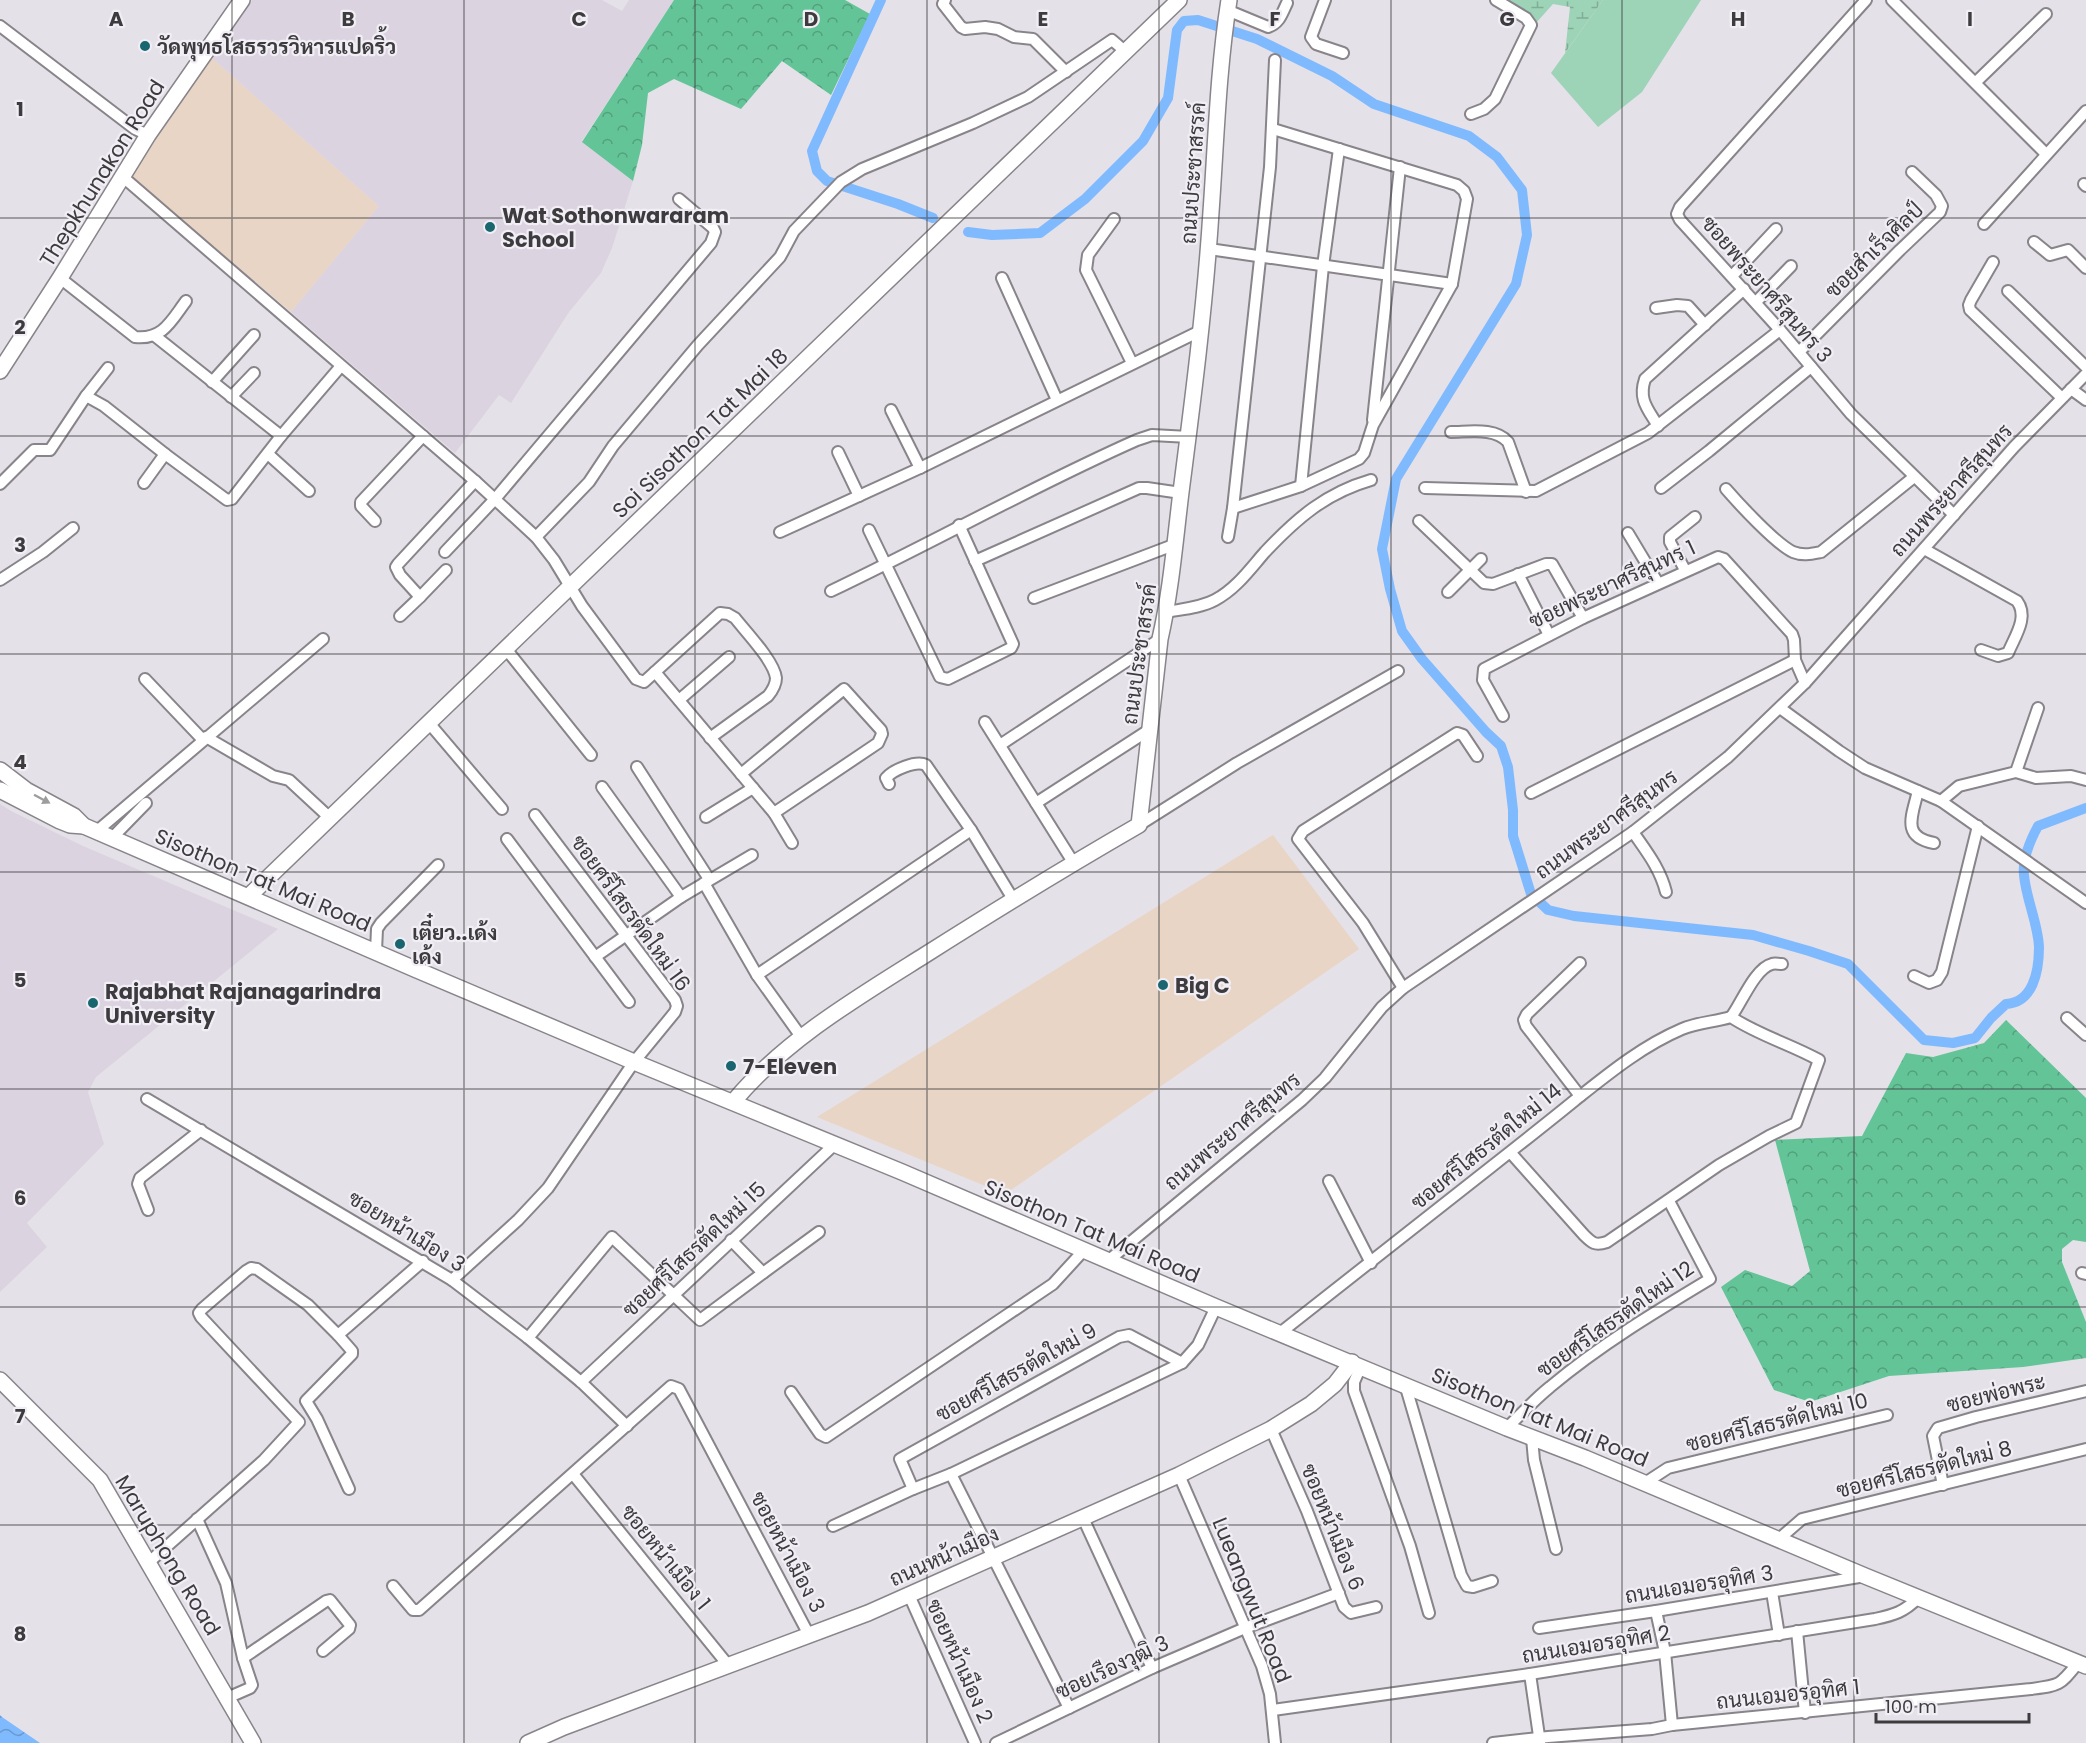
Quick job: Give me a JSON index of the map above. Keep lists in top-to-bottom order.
{
  "streets": {
    "street": [
      "Thepkhunakon Road",
      "ถนนประชาสรรค์",
      "ซอยสำเร็จศิลป์",
      "ซอยพระยาศรีสุนทร 3",
      "Soi Sisothon Tat Mai 18",
      "ถนนพระยาศรีสุนทร",
      "ซอยพระยาศรีสุนทร 1",
      "Sisothon Tat Mai Road",
      "ซอยศรีโสธรตัดใหม่ 16",
      "ซอยศรีโสธรตัดใหม่ 14",
      "ซอยหน้าเมือง 3",
      "ซอยศรีโสธรตัดใหม่ 15",
      "ซอยศรีโสธรตัดใหม่ 12",
      "ซอยศรีโสธรตัดใหม่ 9",
      "ซอยพ่อพระ",
      "ซอยศรีโสธรตัดใหม่ 10",
      "ซอยศรีโสธรตัดใหม่ 8",
      "ซอยหน้าเมือง 6",
      "Maruphong Road",
      "ถนนหน้าเมือง",
      "ซอยหน้าเมือง 1",
      "ถนนเอมอรอุทิศ 3",
      "Lueangwut Road",
      "ถนนเอมอรอุทิศ 2",
      "ซอยหน้าเมือง 2",
      "ซอยเรืองวุฒิ 3",
      "ถนนเอมอรอุทิศ 1"
    ]
  },
  "crossings": [
    ["ซอยสำเร็จศิลป์", "ซอยพระยาศรีสุนทร 3"],
    ["ซอยพระยาศรีสุนทร 3", "ถนนพระยาศรีสุนทร"],
    ["Soi Sisothon Tat Mai 18", "Sisothon Tat Mai Road"],
    ["ถนนพระยาศรีสุนทร", "ซอยพระยาศรีสุนทร 1"],
    ["ถนนพระยาศรีสุนทร", "Sisothon Tat Mai Road"],
    ["Sisothon Tat Mai Road", "ซอยศรีโสธรตัดใหม่ 16"],
    ["Sisothon Tat Mai Road", "ซอยศรีโสธรตัดใหม่ 14"],
    ["Sisothon Tat Mai Road", "ซอยศรีโสธรตัดใหม่ 15"],
    ["Sisothon Tat Mai Road", "ซอยศรีโสธรตัดใหม่ 12"],
    ["Sisothon Tat Mai Road", "ซอยศรีโสธรตัดใหม่ 10"],
    ["Sisothon Tat Mai Road", "ซอยศรีโสธรตัดใหม่ 8"],
    ["Sisothon Tat Mai Road", "ถนนหน้าเมือง"],
    ["Sisothon Tat Mai Road", "ถนนเอมอรอุทิศ 3"],
    ["Sisothon Tat Mai Road", "ถนนเอมอรอุทิศ 2"],
    ["Sisothon Tat Mai Road", "ถนนเอมอรอุทิศ 1"],
    ["ซอยหน้าเมือง 3", "ซอยศรีโสธรตัดใหม่ 15"],
    ["ซอยหน้าเมือง 3", "ถนนหน้าเมือง"],
    ["ซอยหน้าเมือง 3", "ซอยหน้าเมือง 1"],
    ["ซอยพ่อพระ", "ซอยศรีโสธรตัดใหม่ 8"],
    ["ซอยหน้าเมือง 6", "ถนนหน้าเมือง"],
    ["ซอยหน้าเมือง 6", "ซอยเรืองวุฒิ 3"],
    ["ถนนหน้าเมือง", "ซอยหน้าเมือง 1"],
    ["ถนนหน้าเมือง", "Lueangwut Road"],
    ["ถนนหน้าเมือง", "ซอยหน้าเมือง 2"],
    ["Lueangwut Road", "ถนนเอมอรอุทิศ 2"],
    ["Lueangwut Road", "ซอยเรืองวุฒิ 3"]
  ],
  "places": [
    "วัดพุทธโสธรวรวิหารแปดริ้ว",
    "Wat Sothonwararam School",
    "เตี๋ยว..เด้ง เด้ง",
    "Big C",
    "Rajabhat Rajanagarindra University",
    "7-Eleven"
  ],
  "scale_bar": "100 m",
  "grid": {
    "columns": [
      "A",
      "B",
      "C",
      "D",
      "E",
      "F",
      "G",
      "H",
      "I"
    ],
    "rows": [
      "1",
      "2",
      "3",
      "4",
      "5",
      "6",
      "7",
      "8"
    ]
  }
}
